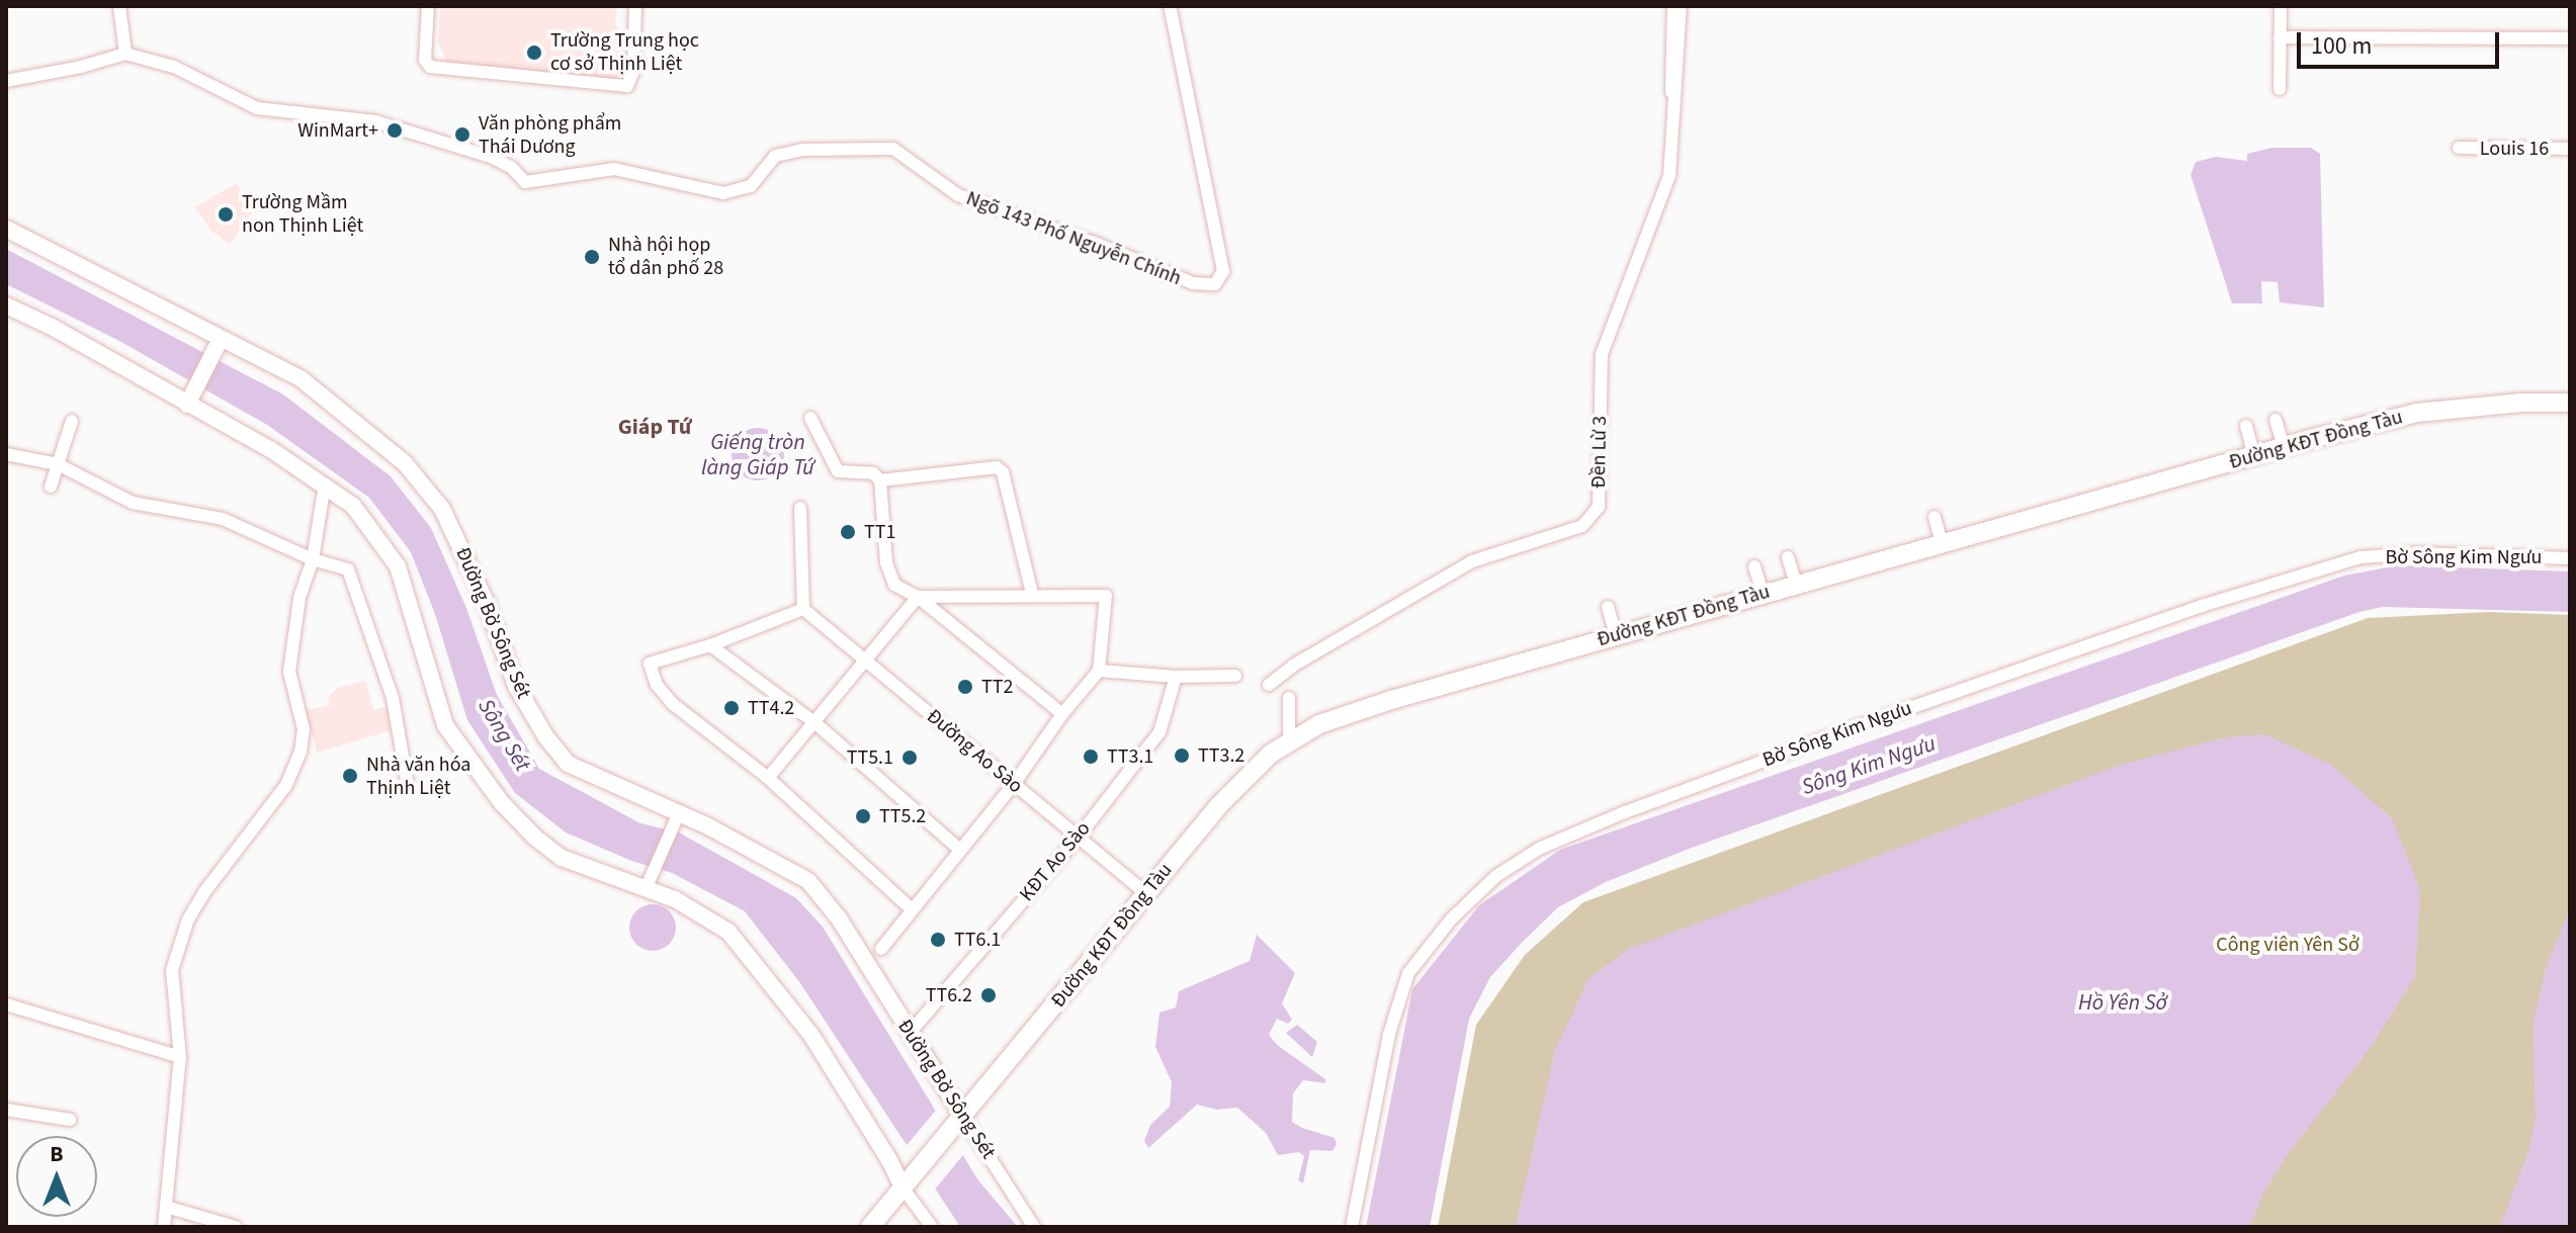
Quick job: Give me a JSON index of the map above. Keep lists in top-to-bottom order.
{
  "streets": {
    "main road": ["Đường KĐT Đồng Tàu"],
    "street": [
      "Louis 16",
      "Ngõ 143 Phố Nguyễn Chính",
      "Đền Lừ 3",
      "Bờ Sông Kim Ngưu",
      "Đường Bờ Sông Sét",
      "Đường Ao Sào",
      "KĐT Ao Sào"
    ]
  },
  "crossings": [
    ["Đường KĐT Đồng Tàu", "Đường Bờ Sông Sét"],
    ["Đường KĐT Đồng Tàu", "Đường Ao Sào"],
    ["Đường Bờ Sông Sét", "KĐT Ao Sào"],
    ["Đường Ao Sào", "KĐT Ao Sào"]
  ],
  "districts": ["Giáp Tứ"],
  "water": [
    "Giếng tròn làng Giáp Tứ",
    "Sông Sét",
    "Sông Kim Ngưu",
    "Hồ Yên Sở"
  ],
  "parks": ["Công viên Yên Sở"],
  "places": [
    "Trường Trung học cơ sở Thịnh Liệt",
    "WinMart+",
    "Văn phòng phẩm Thái Dương",
    "Trường Mầm non Thịnh Liệt",
    "Nhà hội họp tổ dân phố 28",
    "TT1",
    "TT2",
    "TT4.2",
    "TT3.2",
    "TT3.1",
    "TT5.1",
    "Nhà văn hóa Thịnh Liệt",
    "TT5.2",
    "TT6.1",
    "TT6.2"
  ],
  "scale_bar": "100 m",
  "north": "top"
}
